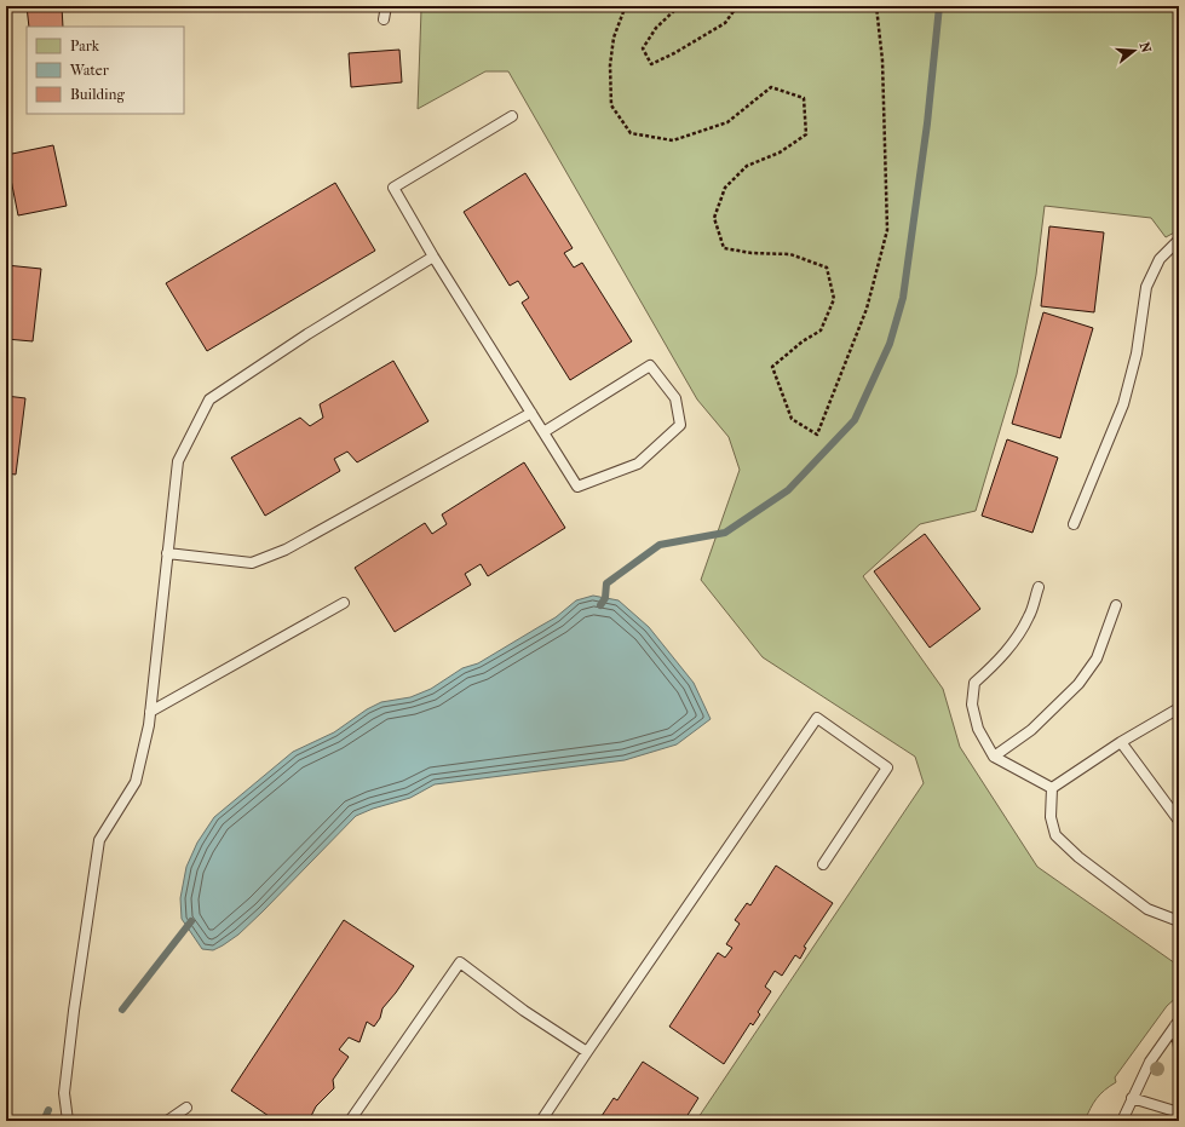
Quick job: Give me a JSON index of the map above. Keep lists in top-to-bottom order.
{
  "legend": ["Park", "Water", "Building"],
  "north": "right"
}
